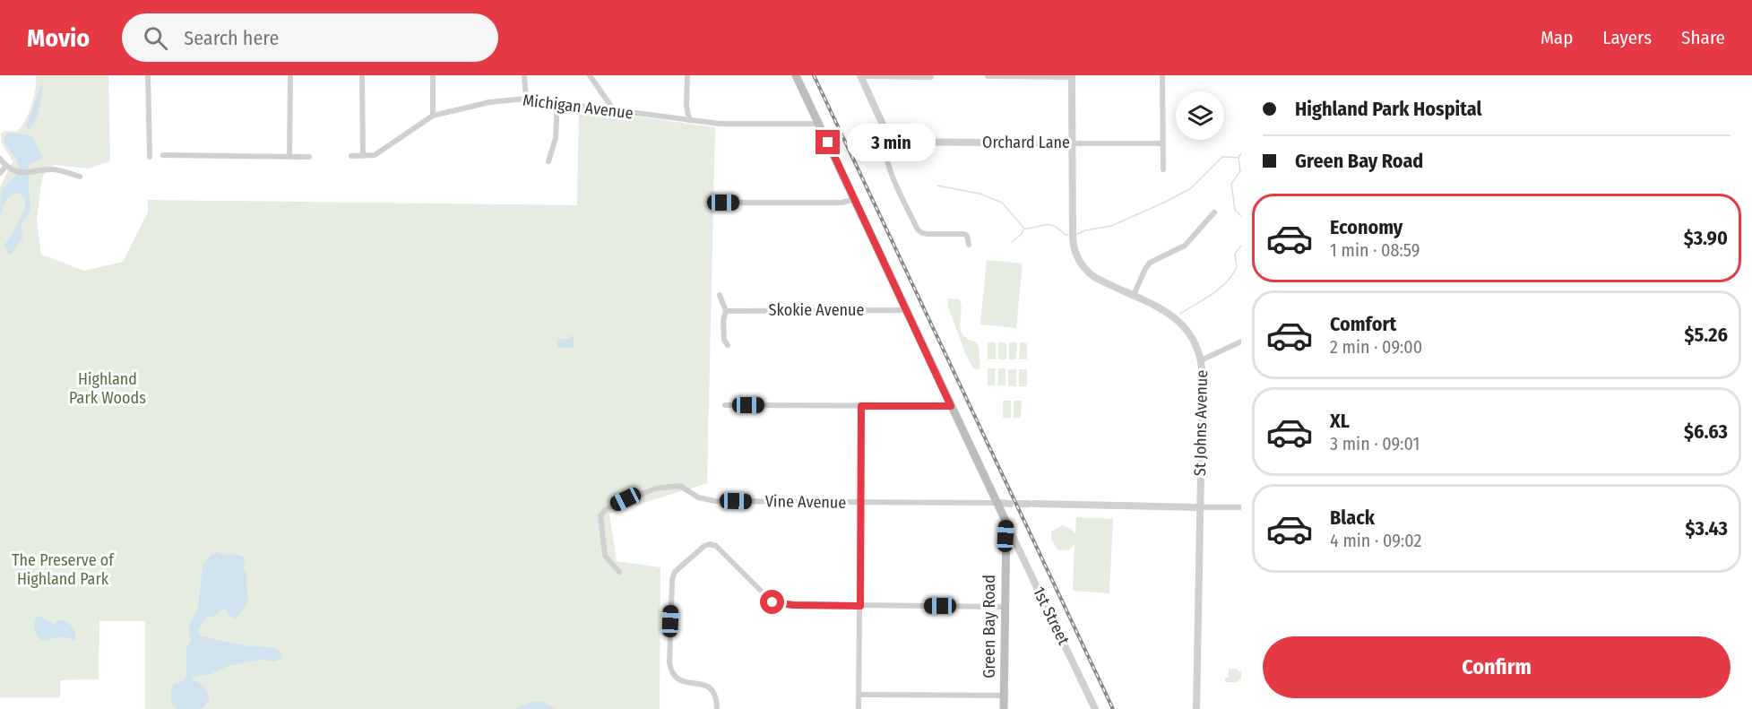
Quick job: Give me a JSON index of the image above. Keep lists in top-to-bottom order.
{
  "streets": {
    "main road": ["Green Bay Road"],
    "street": [
      "Michigan Avenue",
      "Orchard Lane",
      "Skokie Avenue",
      "St Johns Avenue",
      "Vine Avenue",
      "1st Street"
    ]
  },
  "crossings": [
    ["Michigan Avenue", "Green Bay Road"],
    ["Orchard Lane", "St Johns Avenue"],
    ["Skokie Avenue", "Green Bay Road"],
    ["St Johns Avenue", "Vine Avenue"],
    ["Vine Avenue", "Green Bay Road"],
    ["1st Street", "Green Bay Road"]
  ],
  "parks": ["Highland Park Woods", "The Preserve of Highland Park"],
  "page": {
    "header": "Movio",
    "search": "Search here",
    "nav": ["Map", "Layers", "Share"],
    "banner": ["Highland Park Hospital", "Green Bay Road"],
    "bubble": "3 min",
    "list": [
      {
        "name": "Economy",
        "note": "1 min · 08:59",
        "value": "$3.90"
      },
      {
        "name": "Comfort",
        "note": "2 min · 09:00",
        "value": "$5.26"
      },
      {
        "name": "XL",
        "note": "3 min · 09:01",
        "value": "$6.63"
      },
      {
        "name": "Black",
        "note": "4 min · 09:02",
        "value": "$3.43"
      }
    ],
    "buttons": "Confirm"
  }
}
